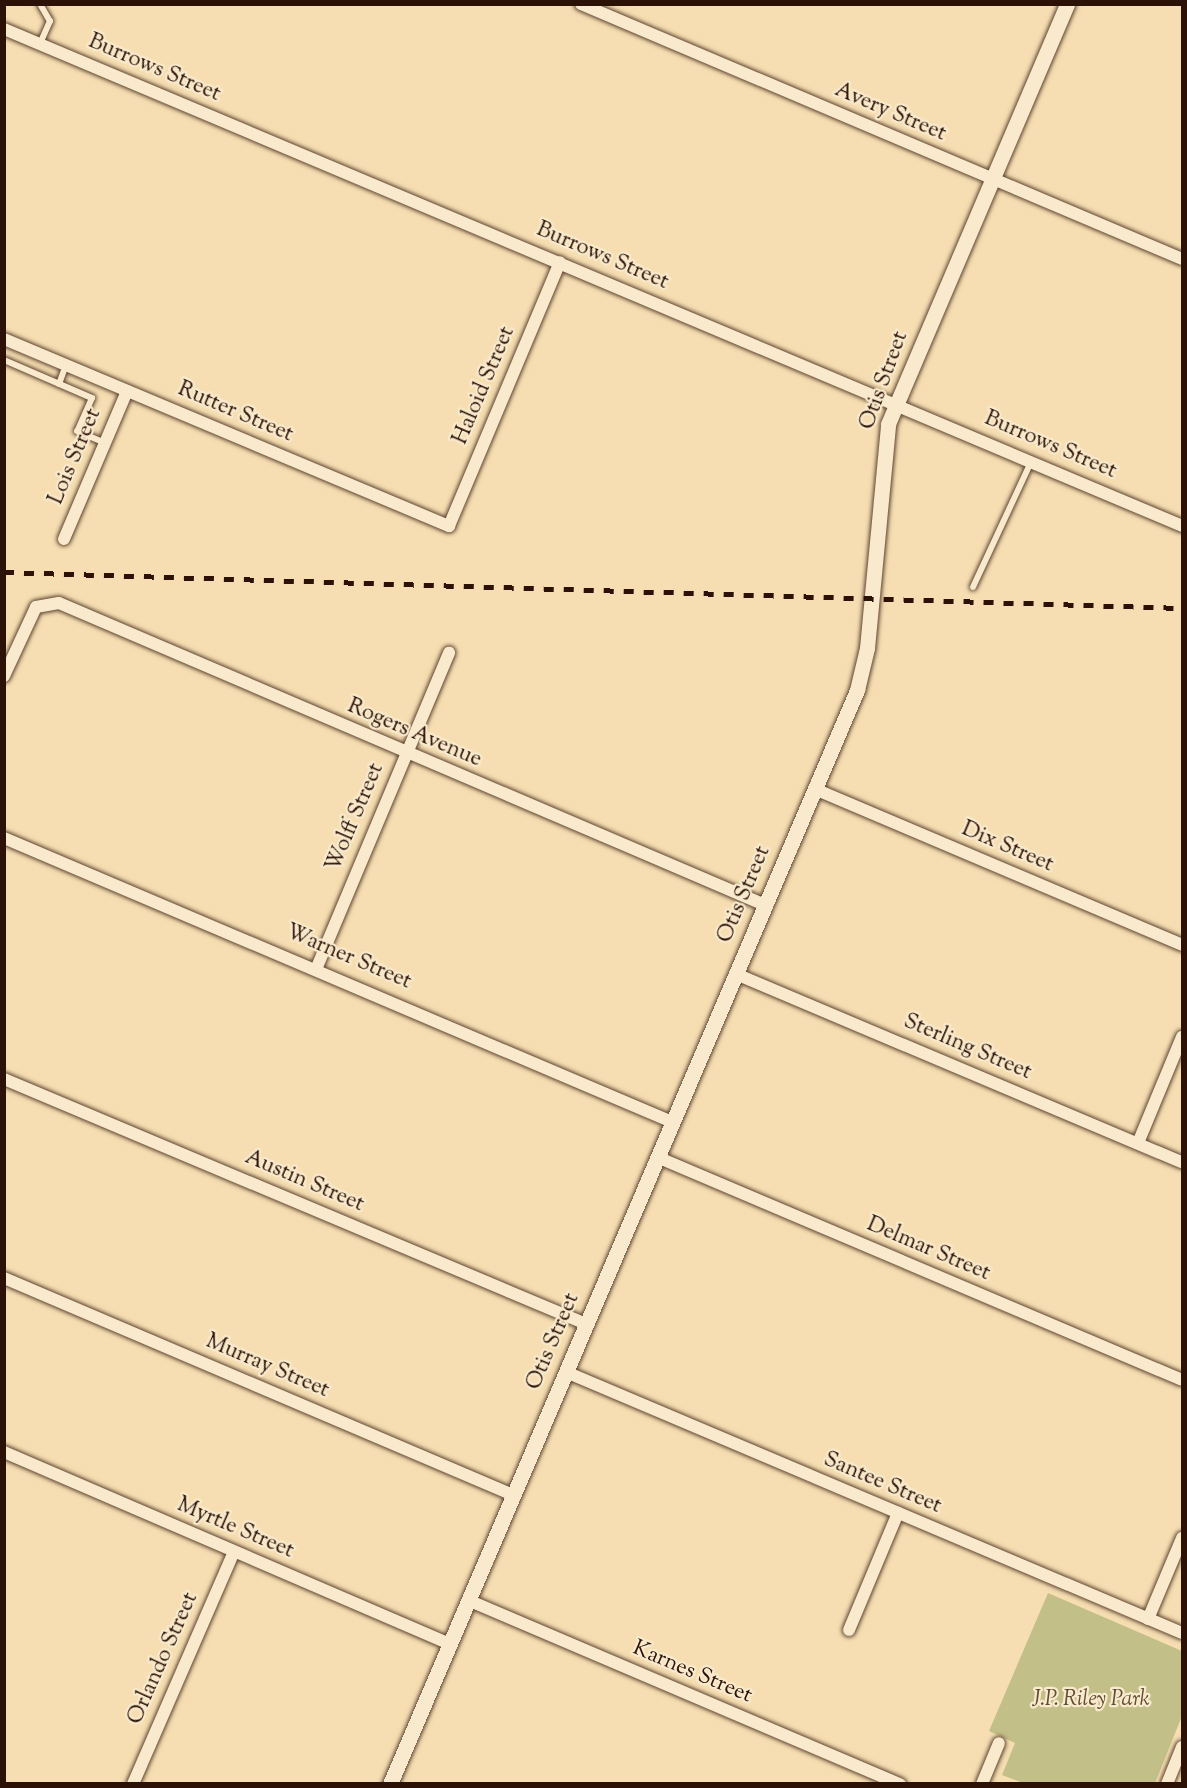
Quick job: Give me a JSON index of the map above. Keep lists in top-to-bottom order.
{
  "streets": {
    "street": [
      "Burrows Street",
      "Avery Street",
      "Otis Street",
      "Haloid Street",
      "Rutter Street",
      "Lois Street",
      "Rogers Avenue",
      "Wolff Street",
      "Dix Street",
      "Warner Street",
      "Sterling Street",
      "Austin Street",
      "Delmar Street",
      "Murray Street",
      "Santee Street",
      "Myrtle Street",
      "Orlando Street",
      "Karnes Street"
    ]
  },
  "crossings": [
    ["Burrows Street", "Otis Street"],
    ["Burrows Street", "Haloid Street"],
    ["Avery Street", "Otis Street"],
    ["Otis Street", "Rogers Avenue"],
    ["Otis Street", "Dix Street"],
    ["Otis Street", "Warner Street"],
    ["Otis Street", "Sterling Street"],
    ["Otis Street", "Austin Street"],
    ["Otis Street", "Delmar Street"],
    ["Otis Street", "Murray Street"],
    ["Otis Street", "Santee Street"],
    ["Otis Street", "Myrtle Street"],
    ["Otis Street", "Karnes Street"],
    ["Haloid Street", "Rutter Street"],
    ["Rutter Street", "Lois Street"],
    ["Rogers Avenue", "Wolff Street"],
    ["Wolff Street", "Warner Street"],
    ["Myrtle Street", "Orlando Street"]
  ],
  "parks": ["J.P. Riley Park"]
}
